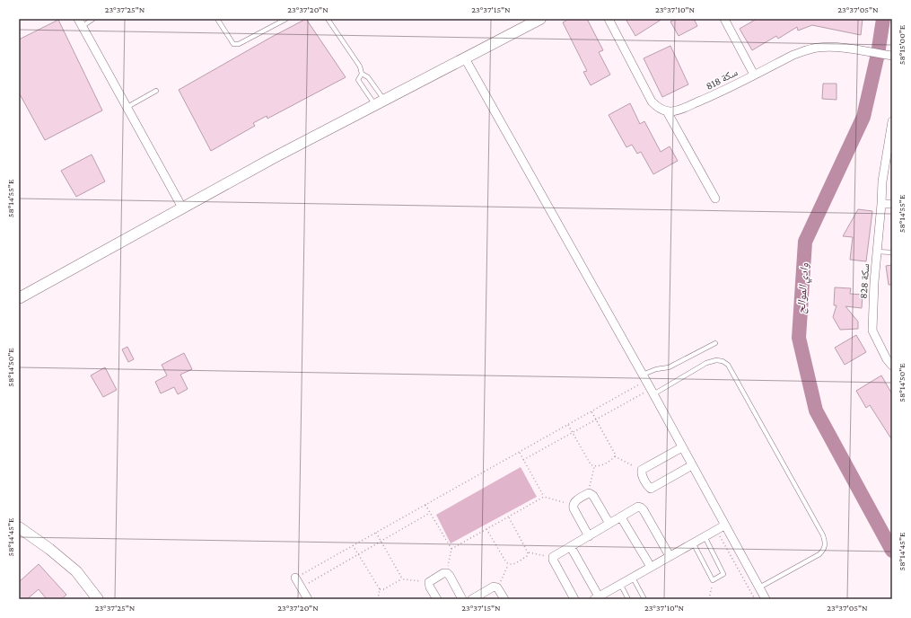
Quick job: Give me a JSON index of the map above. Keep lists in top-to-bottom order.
{
  "streets": {
    "street": ["سكة 818", "سكة 828"]
  },
  "water": ["وادي الموالح"],
  "coordinates": [
    "23°37'25\"N",
    "23°37'20\"N",
    "23°37'15\"N",
    "23°37'10\"N",
    "23°37'05\"N",
    "58°15'00\"E",
    "58°14'55\"E",
    "58°14'50\"E",
    "58°14'45\"E"
  ]
}
